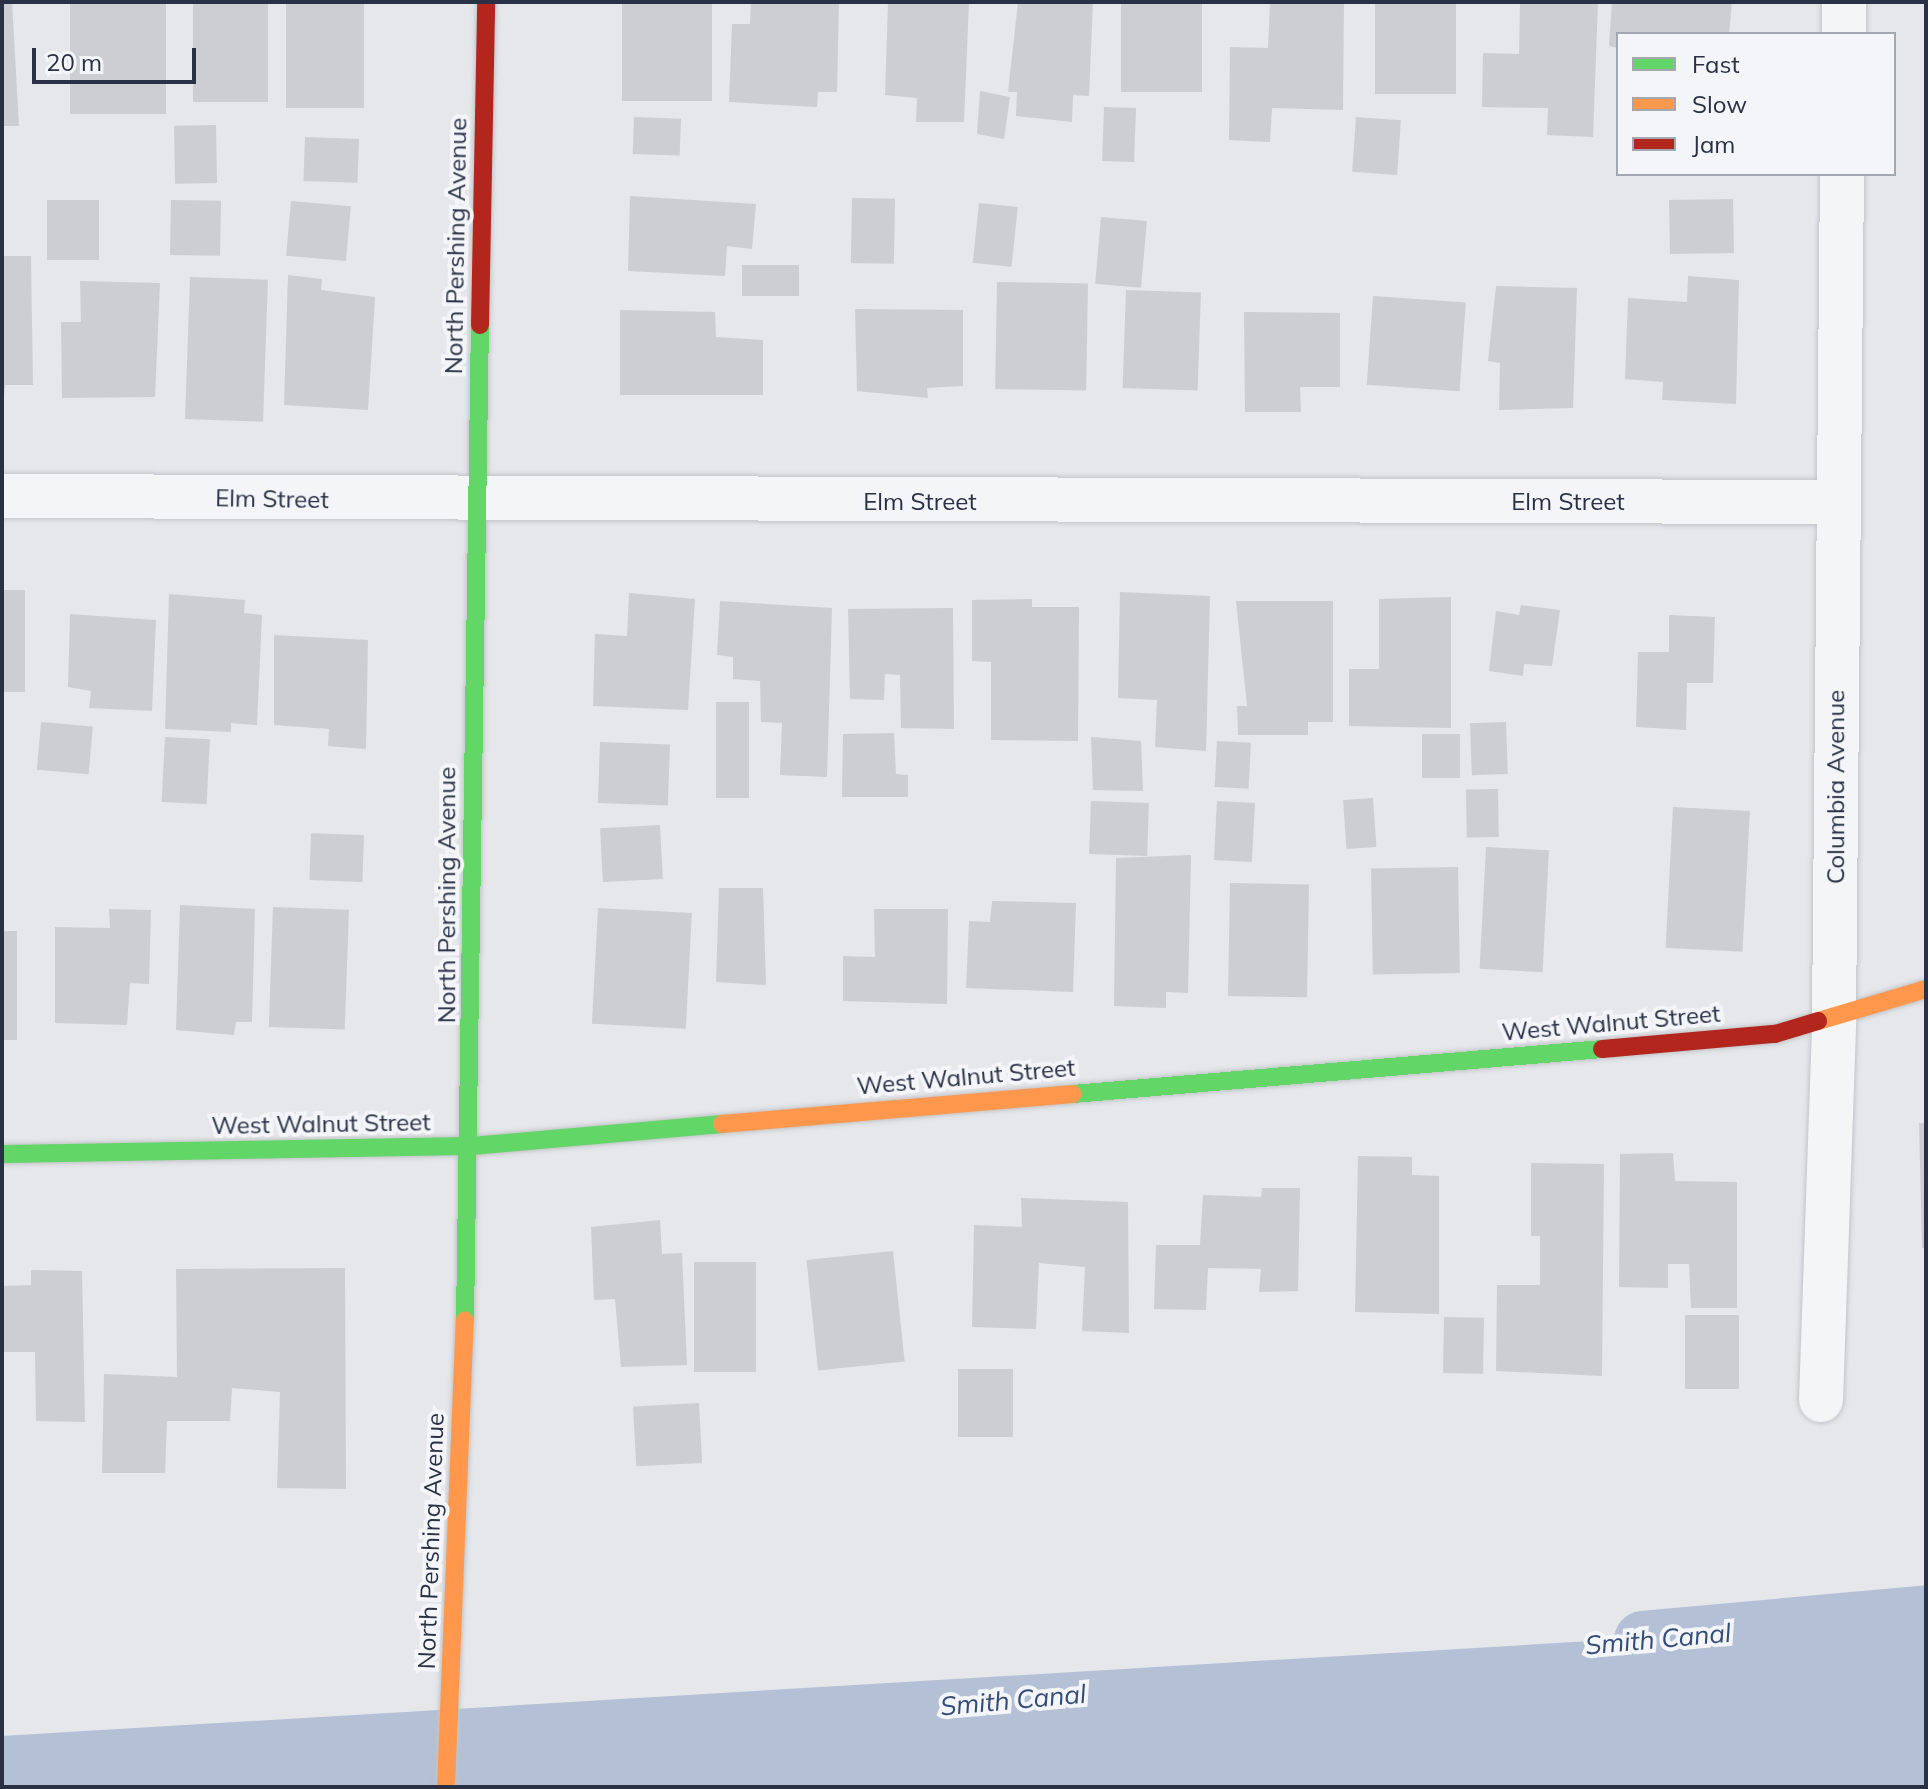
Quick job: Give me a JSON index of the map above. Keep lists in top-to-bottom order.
{
  "streets": {
    "street": [
      "North Pershing Avenue",
      "Elm Street",
      "Columbia Avenue",
      "West Walnut Street"
    ]
  },
  "crossings": [
    ["North Pershing Avenue", "Elm Street"],
    ["North Pershing Avenue", "West Walnut Street"],
    ["Elm Street", "Columbia Avenue"],
    ["Columbia Avenue", "West Walnut Street"]
  ],
  "water": ["Smith Canal"],
  "legend": ["Fast", "Slow", "Jam"],
  "scale_bar": "20 m"
}
